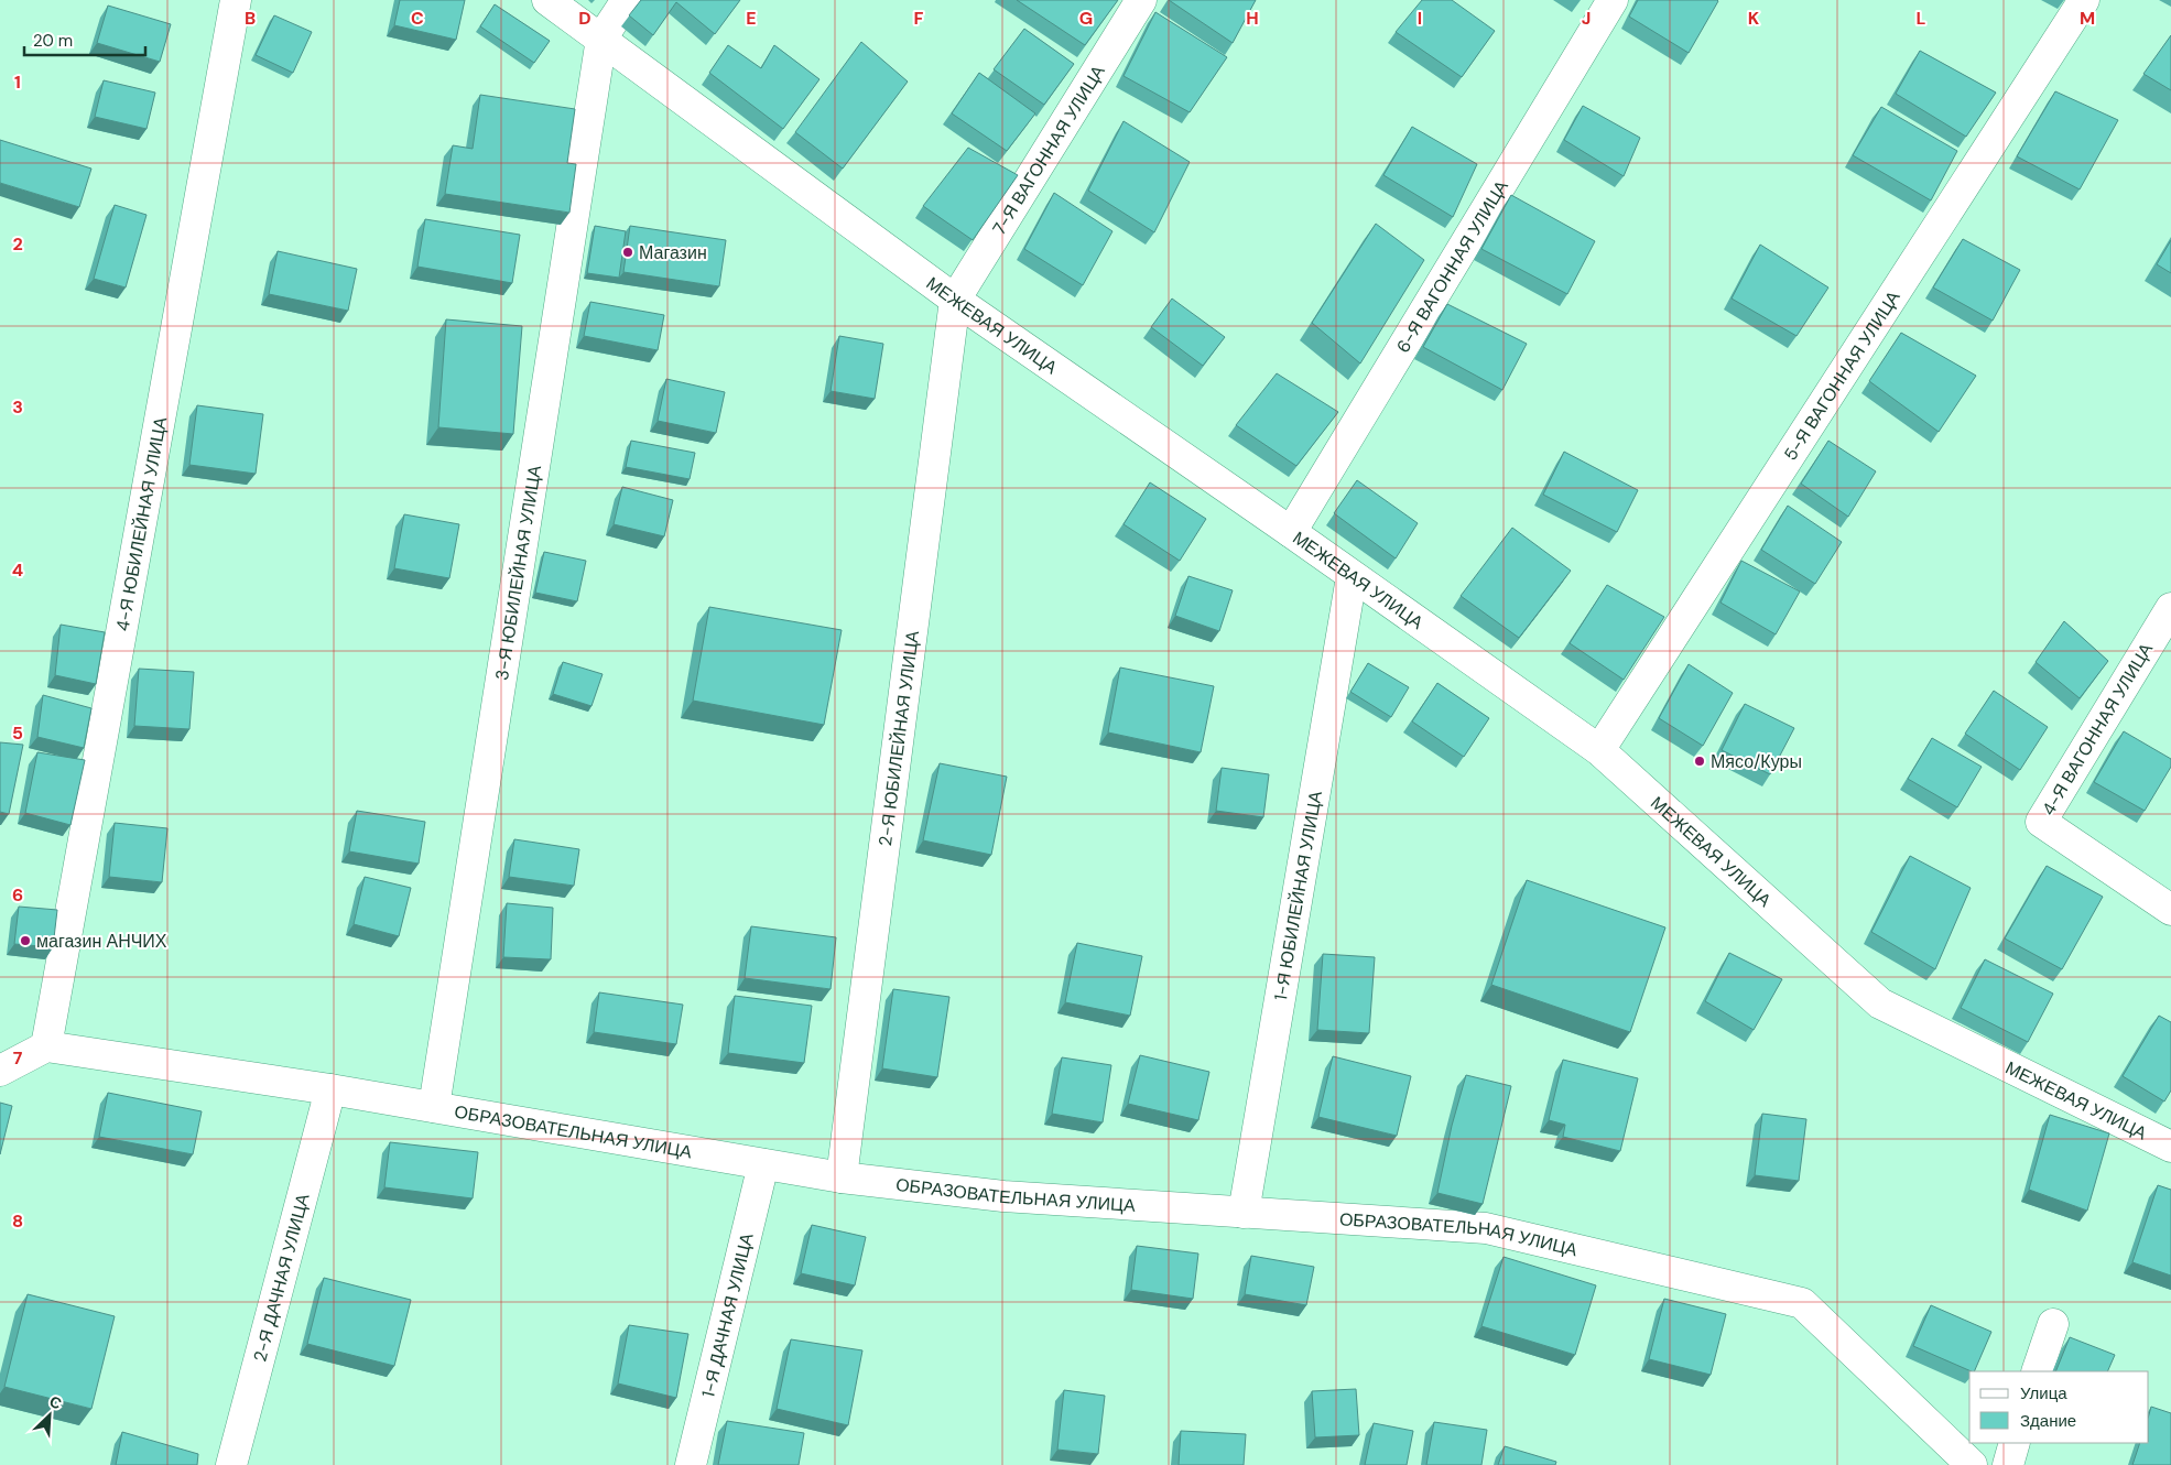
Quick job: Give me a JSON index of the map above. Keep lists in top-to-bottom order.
{
  "streets": {
    "street": [
      "7-Я ВАГОННАЯ УЛИЦА",
      "6-Я ВАГОННАЯ УЛИЦА",
      "МЕЖЕВАЯ УЛИЦА",
      "5-Я ВАГОННАЯ УЛИЦА",
      "4-Я ЮБИЛЕЙНАЯ УЛИЦА",
      "3-Я ЮБИЛЕЙНАЯ УЛИЦА",
      "4-Я ВАГОННАЯ УЛИЦА",
      "2-Я ЮБИЛЕЙНАЯ УЛИЦА",
      "1-Я ЮБИЛЕЙНАЯ УЛИЦА",
      "ОБРАЗОВАТЕЛЬНАЯ УЛИЦА",
      "2-Я ДАЧНАЯ УЛИЦА",
      "1-Я ДАЧНАЯ УЛИЦА"
    ]
  },
  "crossings": [
    ["7-Я ВАГОННАЯ УЛИЦА", "МЕЖЕВАЯ УЛИЦА"],
    ["7-Я ВАГОННАЯ УЛИЦА", "2-Я ЮБИЛЕЙНАЯ УЛИЦА"],
    ["6-Я ВАГОННАЯ УЛИЦА", "МЕЖЕВАЯ УЛИЦА"],
    ["МЕЖЕВАЯ УЛИЦА", "5-Я ВАГОННАЯ УЛИЦА"],
    ["МЕЖЕВАЯ УЛИЦА", "3-Я ЮБИЛЕЙНАЯ УЛИЦА"],
    ["МЕЖЕВАЯ УЛИЦА", "2-Я ЮБИЛЕЙНАЯ УЛИЦА"],
    ["МЕЖЕВАЯ УЛИЦА", "1-Я ЮБИЛЕЙНАЯ УЛИЦА"],
    ["4-Я ЮБИЛЕЙНАЯ УЛИЦА", "ОБРАЗОВАТЕЛЬНАЯ УЛИЦА"],
    ["3-Я ЮБИЛЕЙНАЯ УЛИЦА", "ОБРАЗОВАТЕЛЬНАЯ УЛИЦА"],
    ["2-Я ЮБИЛЕЙНАЯ УЛИЦА", "ОБРАЗОВАТЕЛЬНАЯ УЛИЦА"],
    ["1-Я ЮБИЛЕЙНАЯ УЛИЦА", "ОБРАЗОВАТЕЛЬНАЯ УЛИЦА"],
    ["ОБРАЗОВАТЕЛЬНАЯ УЛИЦА", "2-Я ДАЧНАЯ УЛИЦА"],
    ["ОБРАЗОВАТЕЛЬНАЯ УЛИЦА", "1-Я ДАЧНАЯ УЛИЦА"]
  ],
  "places": ["Магазин", "Мясо/Куры", "магазин АНЧИХ"],
  "legend": ["Улица", "Здание"],
  "scale_bar": "20 m",
  "north": "top right",
  "grid": {
    "columns": [
      "B",
      "C",
      "D",
      "E",
      "F",
      "G",
      "H",
      "I",
      "J",
      "K",
      "L",
      "M"
    ],
    "rows": [
      "1",
      "2",
      "3",
      "4",
      "5",
      "6",
      "7",
      "8"
    ]
  }
}
